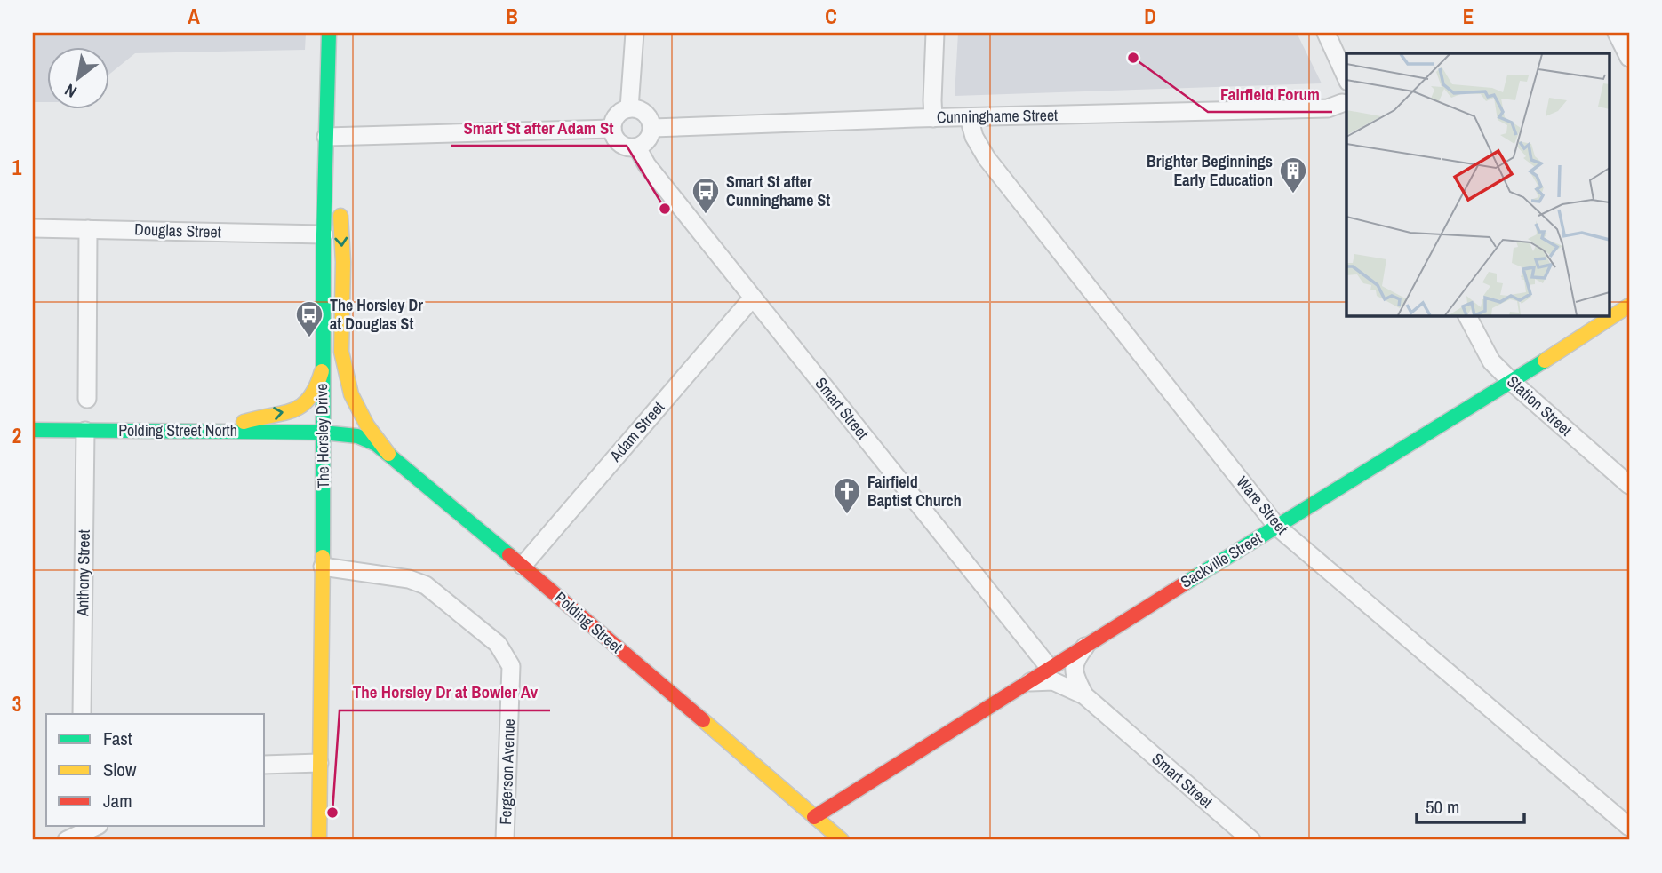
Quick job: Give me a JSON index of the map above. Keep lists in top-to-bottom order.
{
  "streets": {
    "main road": [
      "Polding Street North",
      "The Horsley Drive",
      "Sackville Street",
      "Polding Street"
    ],
    "street": [
      "Cunninghame Street",
      "Douglas Street",
      "Station Street",
      "Smart Street",
      "Adam Street",
      "Ware Street",
      "Anthony Street",
      "Fergerson Avenue"
    ]
  },
  "crossings": [
    ["Cunninghame Street", "Smart Street"],
    ["Cunninghame Street", "Ware Street"],
    ["Douglas Street", "The Horsley Drive"],
    ["Station Street", "Sackville Street"],
    ["Smart Street", "Adam Street"],
    ["Smart Street", "Sackville Street"],
    ["Polding Street North", "The Horsley Drive"],
    ["Polding Street North", "Anthony Street"],
    ["Polding Street North", "Polding Street"],
    ["Adam Street", "Polding Street"],
    ["The Horsley Drive", "Polding Street"],
    ["The Horsley Drive", "Fergerson Avenue"],
    ["Ware Street", "Sackville Street"],
    ["Sackville Street", "Polding Street"]
  ],
  "places": {
    "other": ["Fairfield Forum", "Smart St after Adam St", "The Horsley Dr at Bowler Av"],
    "building": ["Brighter Beginnings Early Education"],
    "bus stop": ["Smart St after Cunninghame St", "The Horsley Dr at Douglas St"],
    "church": ["Fairfield Baptist Church"]
  },
  "legend": ["Fast", "Slow", "Jam"],
  "scale_bar": "50 m",
  "north": "bottom left",
  "grid": {
    "columns": [
      "A",
      "B",
      "C",
      "D",
      "E"
    ],
    "rows": ["1", "2", "3"]
  }
}
